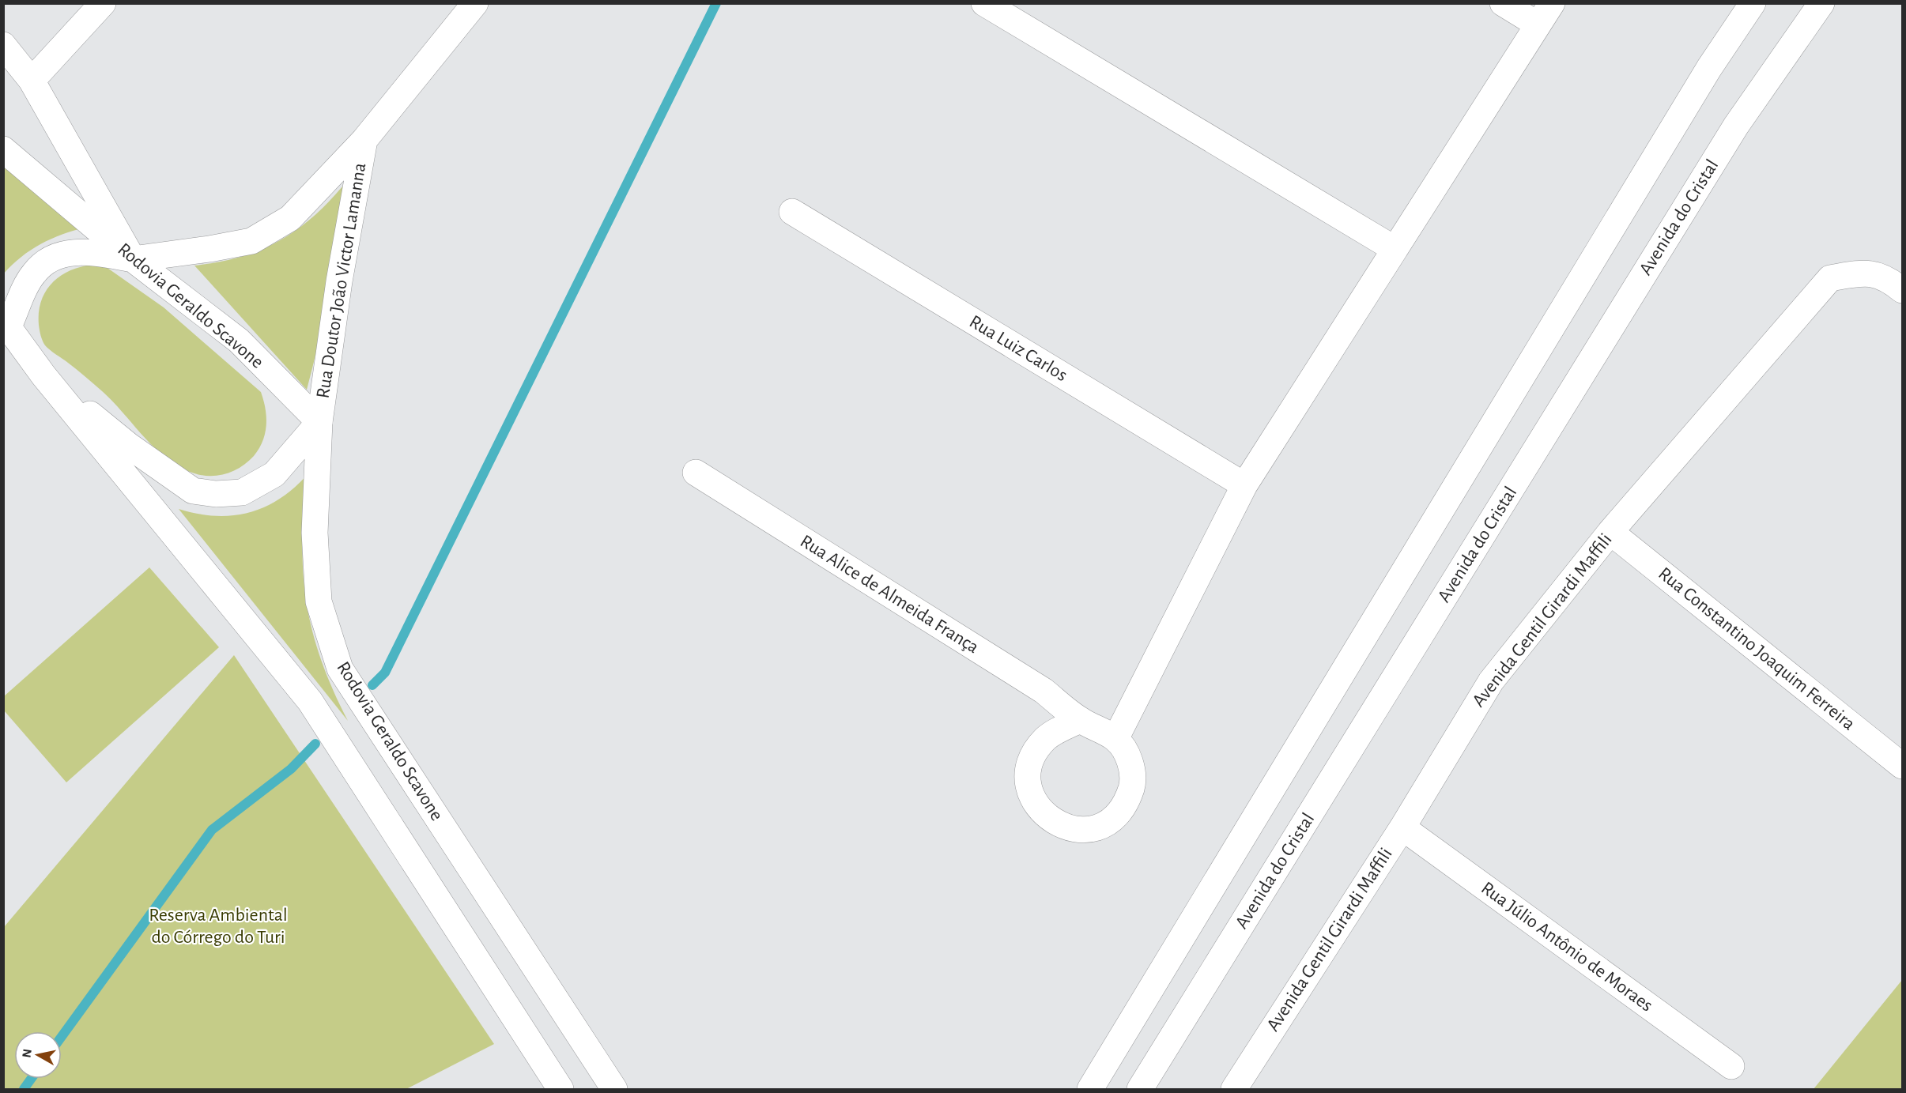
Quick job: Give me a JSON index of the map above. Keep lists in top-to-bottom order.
{
  "streets": {
    "street": [
      "Avenida do Cristal",
      "Rua Doutor João Victor Lamanna",
      "Rodovia Geraldo Scavone",
      "Rua Luiz Carlos",
      "Rua Alice de Almeida França",
      "Avenida Gentil Girardi Maffili",
      "Rua Constantino Joaquim Ferreira",
      "Rua Júlio Antônio de Moraes"
    ]
  },
  "crossings": [
    ["Rua Doutor João Victor Lamanna", "Rodovia Geraldo Scavone"],
    ["Avenida Gentil Girardi Maffili", "Rua Constantino Joaquim Ferreira"],
    ["Avenida Gentil Girardi Maffili", "Rua Júlio Antônio de Moraes"]
  ],
  "parks": ["Reserva Ambiental do Córrego do Turi"],
  "north": "left"
}
